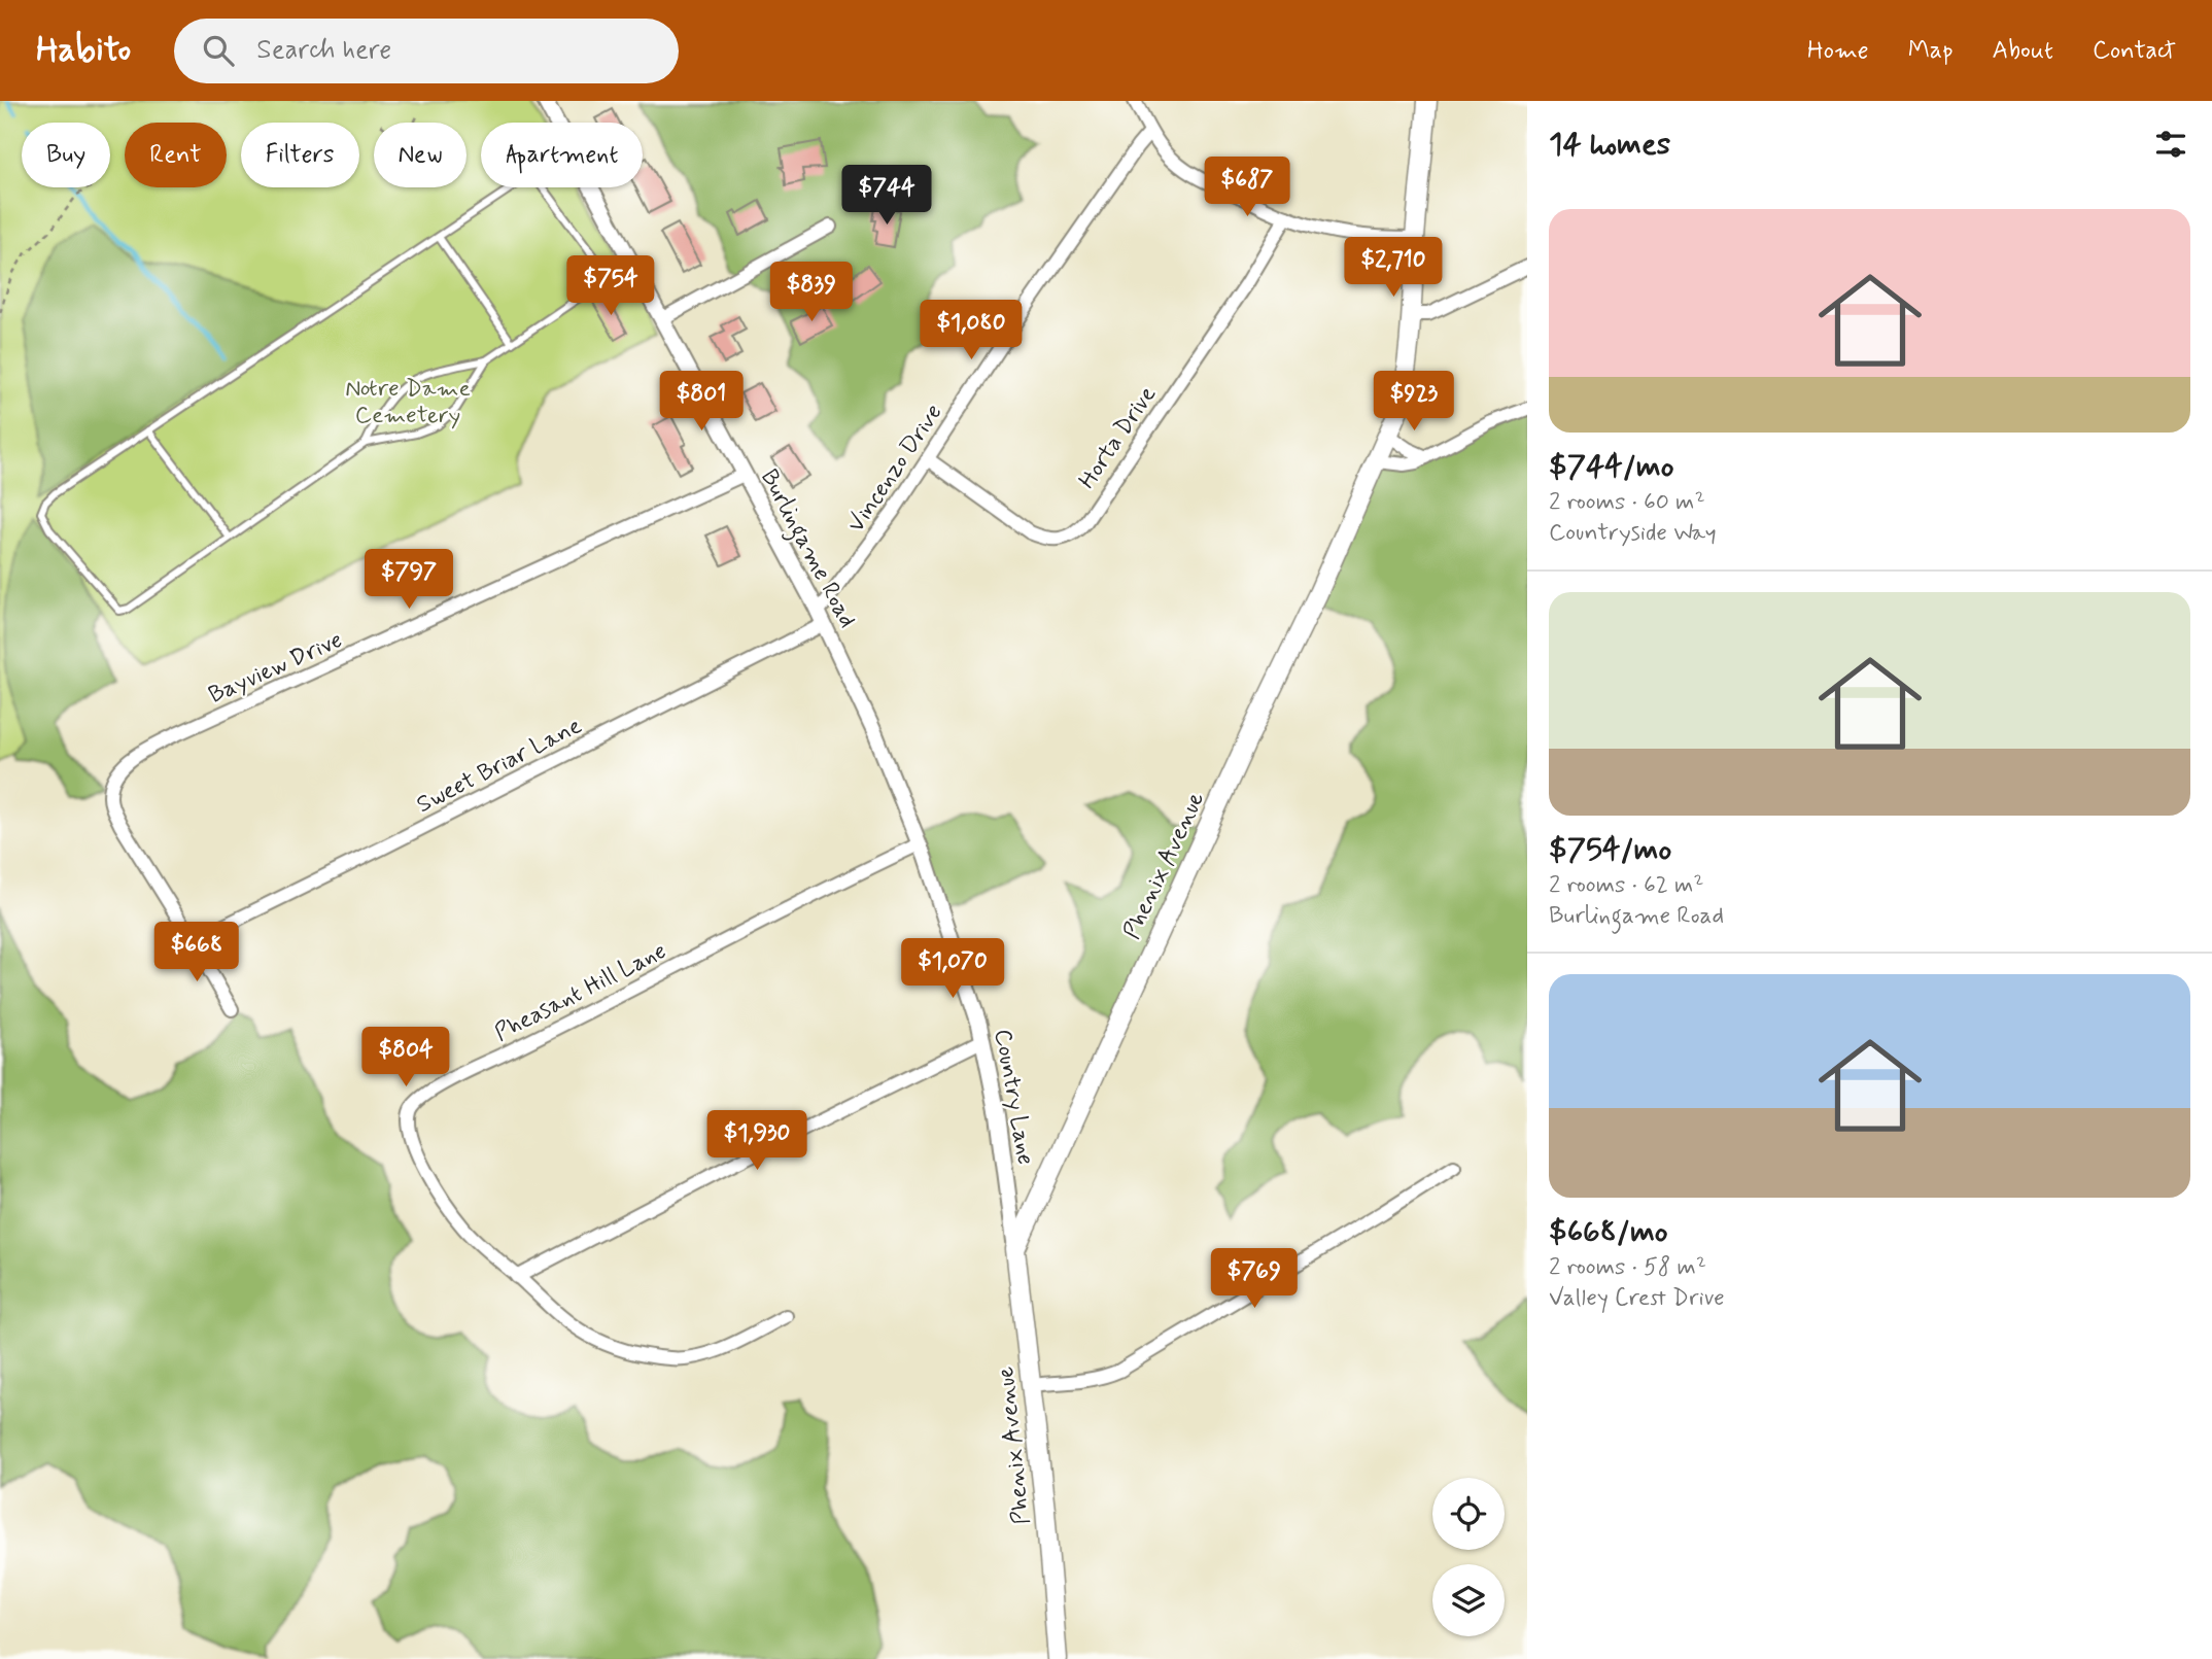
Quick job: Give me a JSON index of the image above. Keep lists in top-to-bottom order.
{
  "streets": {
    "main road": ["Phenix Avenue"],
    "street": [
      "Horta Drive",
      "Vincenzo Drive",
      "Burlingame Road",
      "Bayview Drive",
      "Sweet Briar Lane",
      "Pheasant Hill Lane",
      "Country Lane"
    ]
  },
  "crossings": [
    ["Horta Drive", "Vincenzo Drive"],
    ["Vincenzo Drive", "Burlingame Road"],
    ["Vincenzo Drive", "Sweet Briar Lane"],
    ["Burlingame Road", "Bayview Drive"],
    ["Burlingame Road", "Sweet Briar Lane"],
    ["Burlingame Road", "Country Lane"],
    ["Bayview Drive", "Sweet Briar Lane"],
    ["Phenix Avenue", "Country Lane"],
    ["Pheasant Hill Lane", "Country Lane"]
  ],
  "parks": ["Notre Dame Cemetery"],
  "page": {
    "header": "Habito",
    "search": "Search here",
    "nav": [
      "Home",
      "Map",
      "About",
      "Contact"
    ],
    "heading": "14 homes",
    "chip": [
      "Buy",
      "Rent",
      "Filters",
      "New",
      "Apartment"
    ],
    "price": [
      "$687",
      "$744",
      "$2,710",
      "$754",
      "$839",
      "$1,080",
      "$801",
      "$923",
      "$797",
      "$668",
      "$1,070",
      "$804",
      "$1,930",
      "$769"
    ],
    "list": [
      {
        "name": "$744/mo",
        "note": "2 rooms · 60 m² · Countryside Way"
      },
      {
        "name": "$754/mo",
        "note": "2 rooms · 62 m² · Burlingame Road"
      },
      {
        "name": "$668/mo",
        "note": "2 rooms · 58 m² · Valley Crest Drive"
      }
    ]
  }
}
